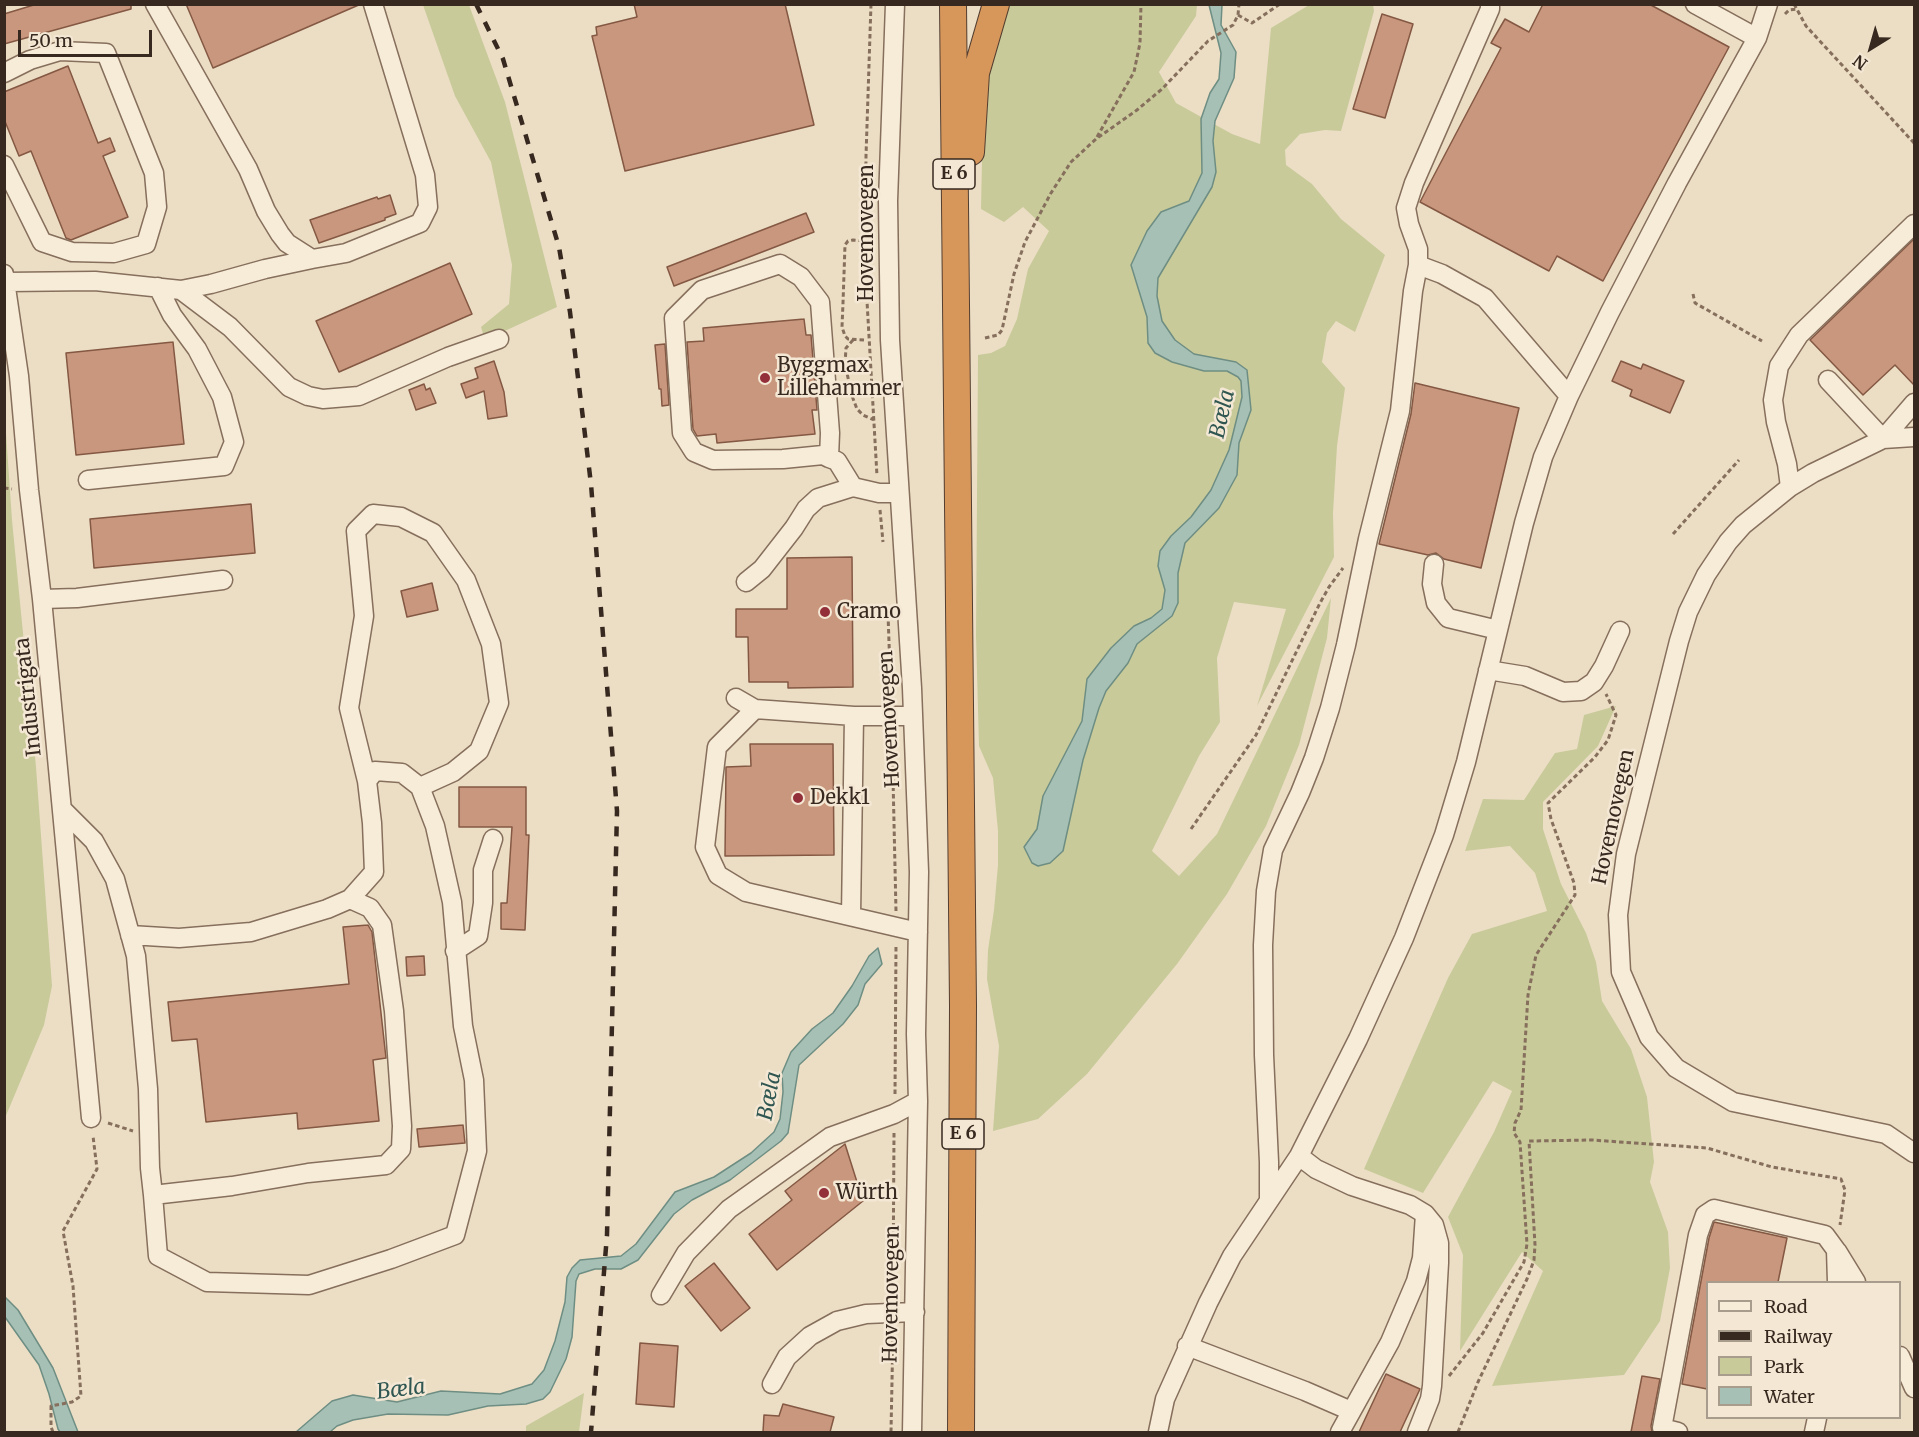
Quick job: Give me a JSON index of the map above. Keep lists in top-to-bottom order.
{
  "streets": {
    "highway": ["E 6"],
    "street": ["Hovemovegen", "Industrigata"]
  },
  "water": ["Bæla"],
  "places": [
    "Byggmax Lillehammer",
    "Cramo",
    "Dekk1",
    "Würth"
  ],
  "legend": [
    "Road",
    "Railway",
    "Park",
    "Water"
  ],
  "scale_bar": "50 m",
  "north": "bottom left"
}
